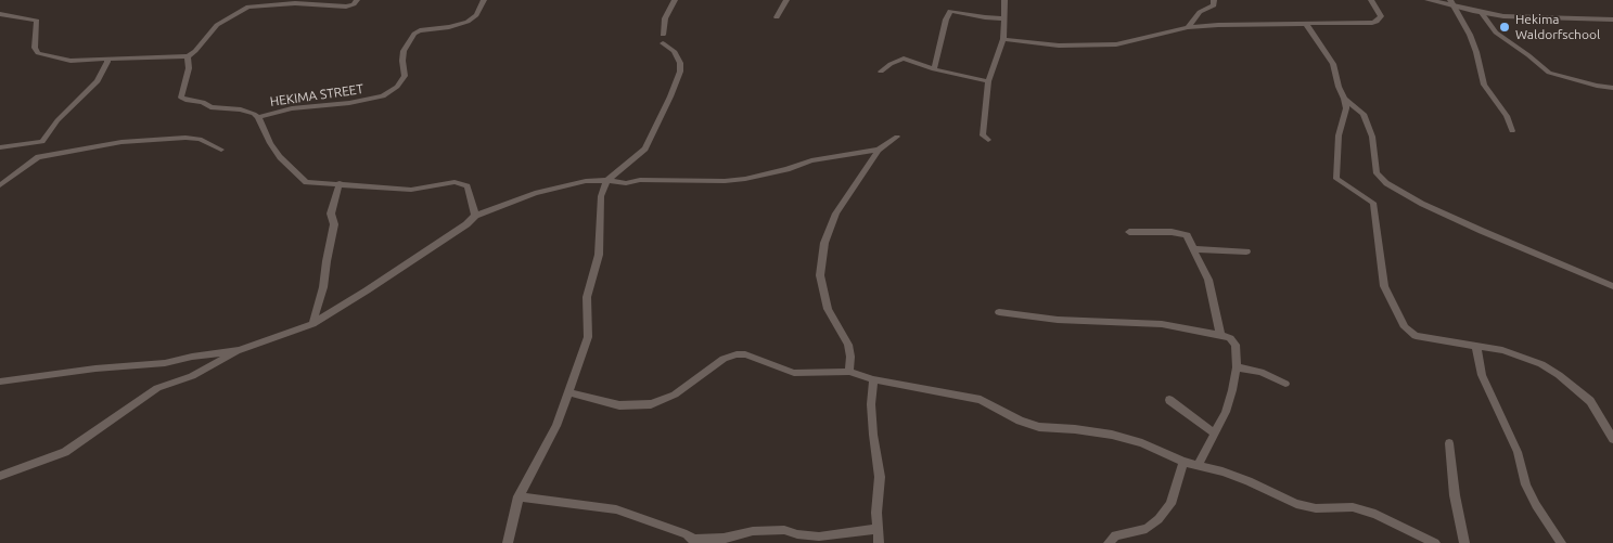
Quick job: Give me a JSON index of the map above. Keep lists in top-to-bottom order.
{
  "streets": {
    "street": ["HEKIMA STREET"]
  },
  "places": ["Hekima Waldorfschool"]
}
